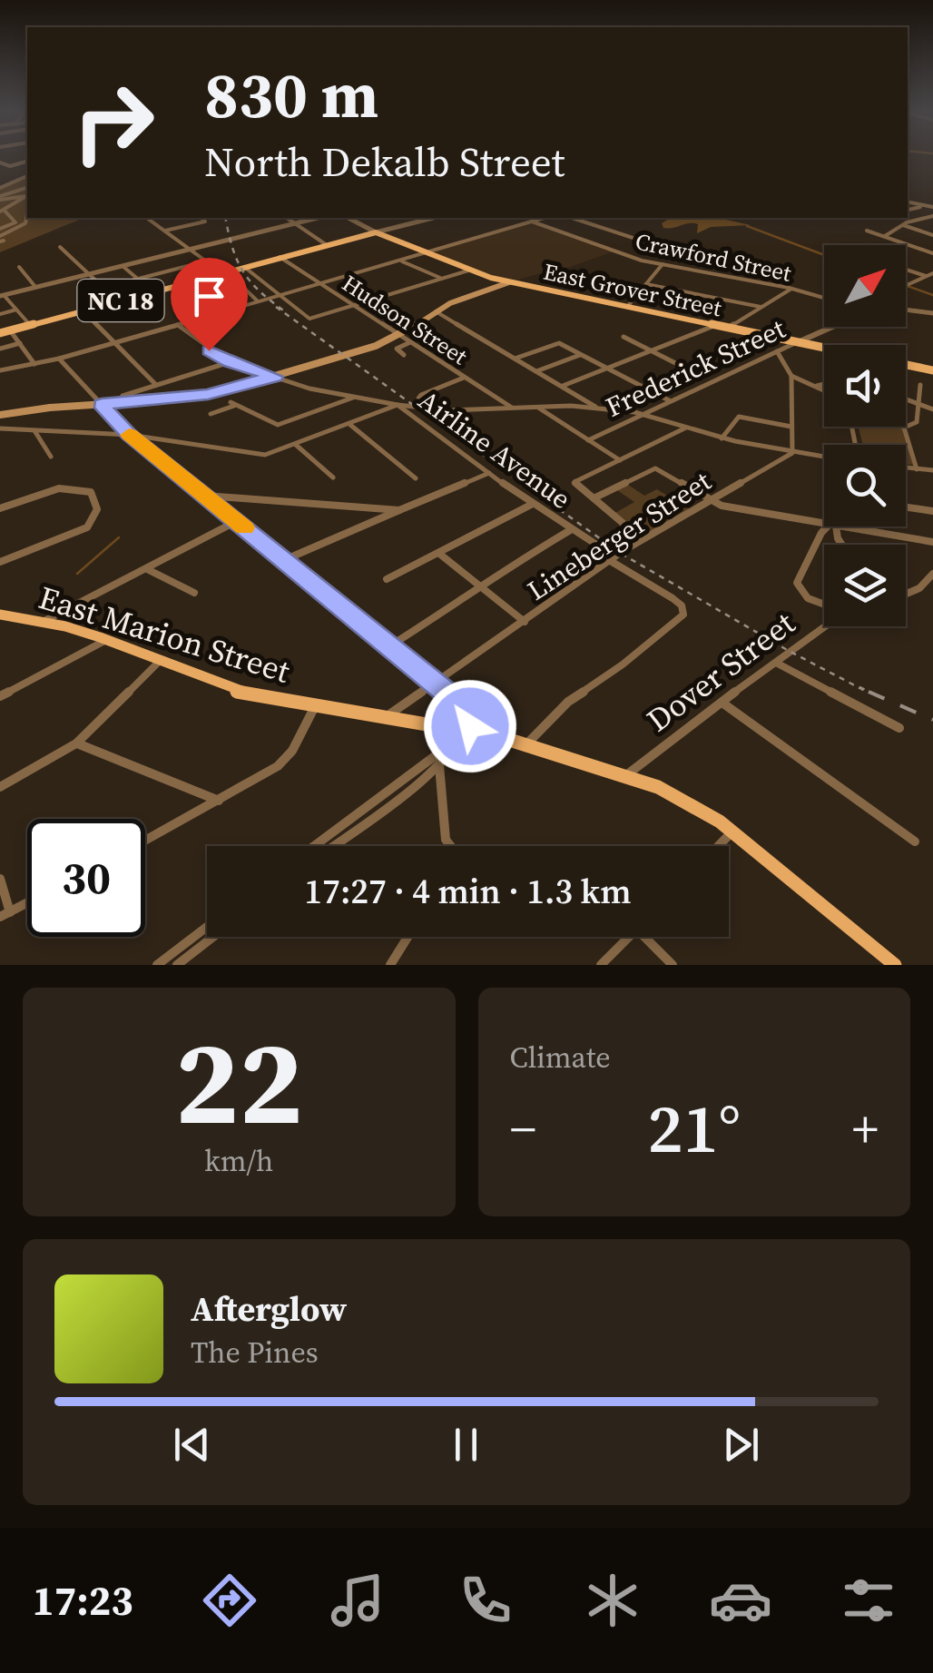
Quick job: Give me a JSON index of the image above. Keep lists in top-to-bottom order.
{
  "streets": {
    "main road": ["East Grover Street", "NC 18", "East Marion Street"],
    "street": [
      "Crawford Street",
      "Hudson Street",
      "Frederick Street",
      "Airline Avenue",
      "Lineberger Street",
      "Dover Street"
    ]
  },
  "crossings": [
    ["East Grover Street", "NC 18"],
    ["East Grover Street", "Frederick Street"],
    ["NC 18", "Hudson Street"],
    ["Airline Avenue", "Lineberger Street"],
    ["Airline Avenue", "East Marion Street"],
    ["Lineberger Street", "East Marion Street"],
    ["East Marion Street", "Dover Street"]
  ],
  "north": "top right",
  "page": {
    "turn": ["830 m", "North Dekalb Street"],
    "limit": "30",
    "trip": "17:27 · 4 min · 1.3 km",
    "tile": [
      ["22", "km/h"],
      "Climate"
    ],
    "heat": ["−", "21°", "+"],
    "song": ["Afterglow", "The Pines"],
    "tabs": "17:23"
  }
}
